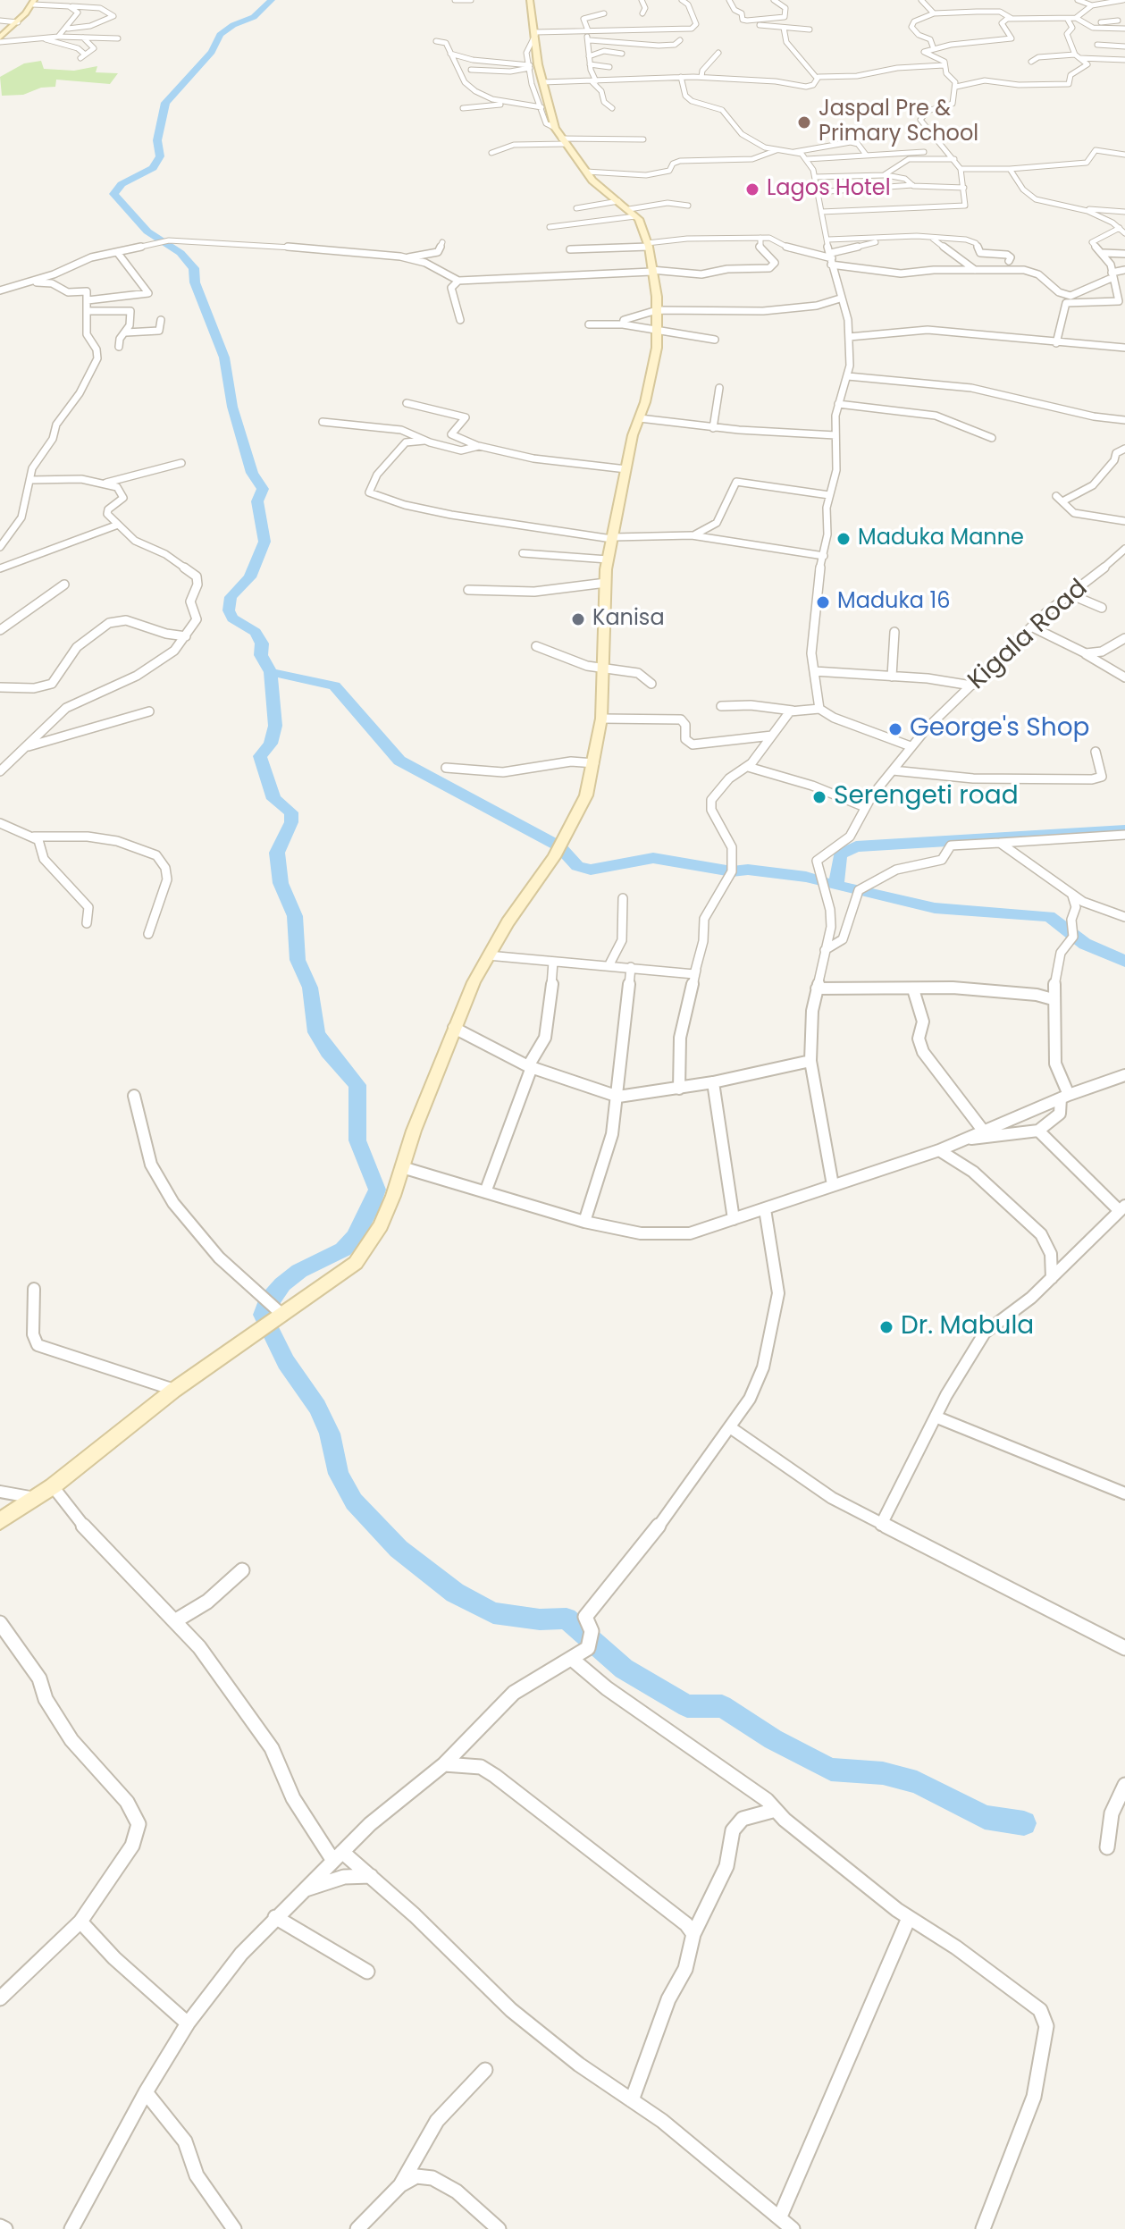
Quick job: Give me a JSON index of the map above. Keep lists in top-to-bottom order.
{
  "streets": {
    "street": ["Kigala Road"]
  },
  "places": [
    "Jaspal Pre & Primary School",
    "Lagos Hotel",
    "Maduka Manne",
    "Maduka 16",
    "Kanisa",
    "George's Shop",
    "Serengeti road",
    "Dr. Mabula"
  ]
}
